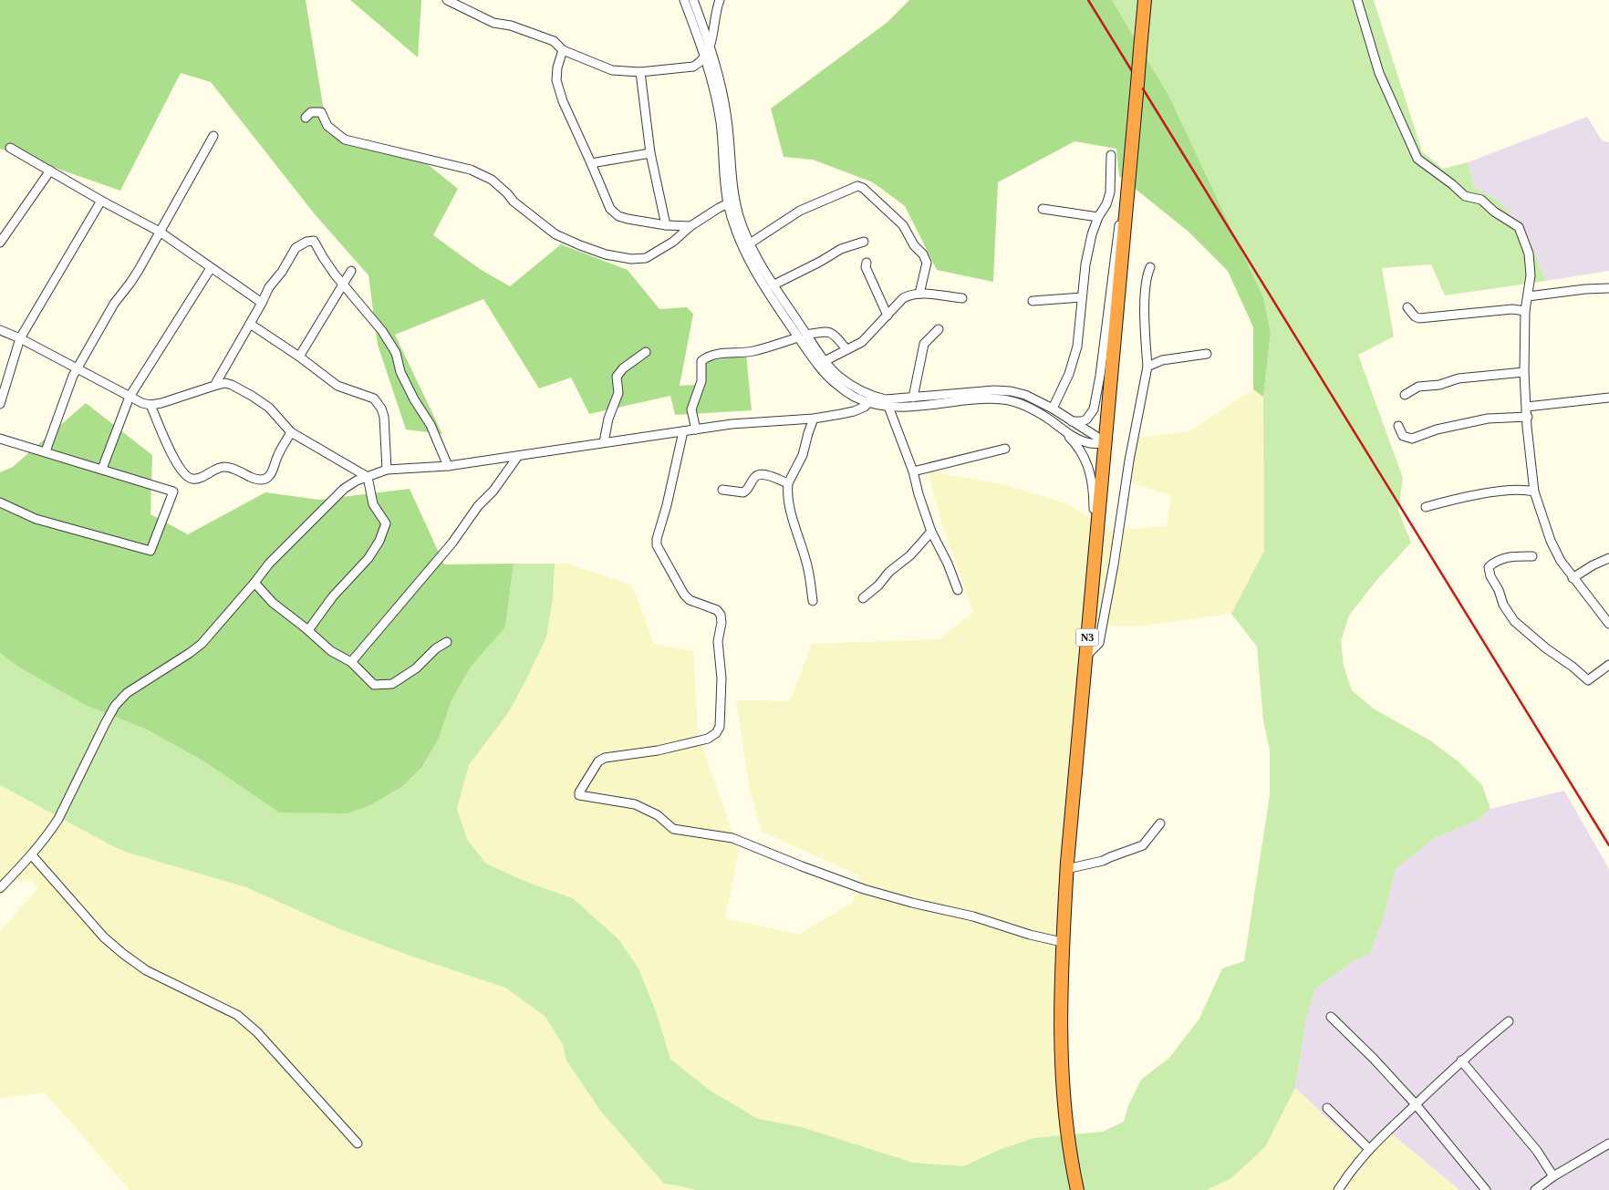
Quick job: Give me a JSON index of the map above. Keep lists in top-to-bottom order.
{
  "streets": {
    "highway": ["N3"]
  }
}
